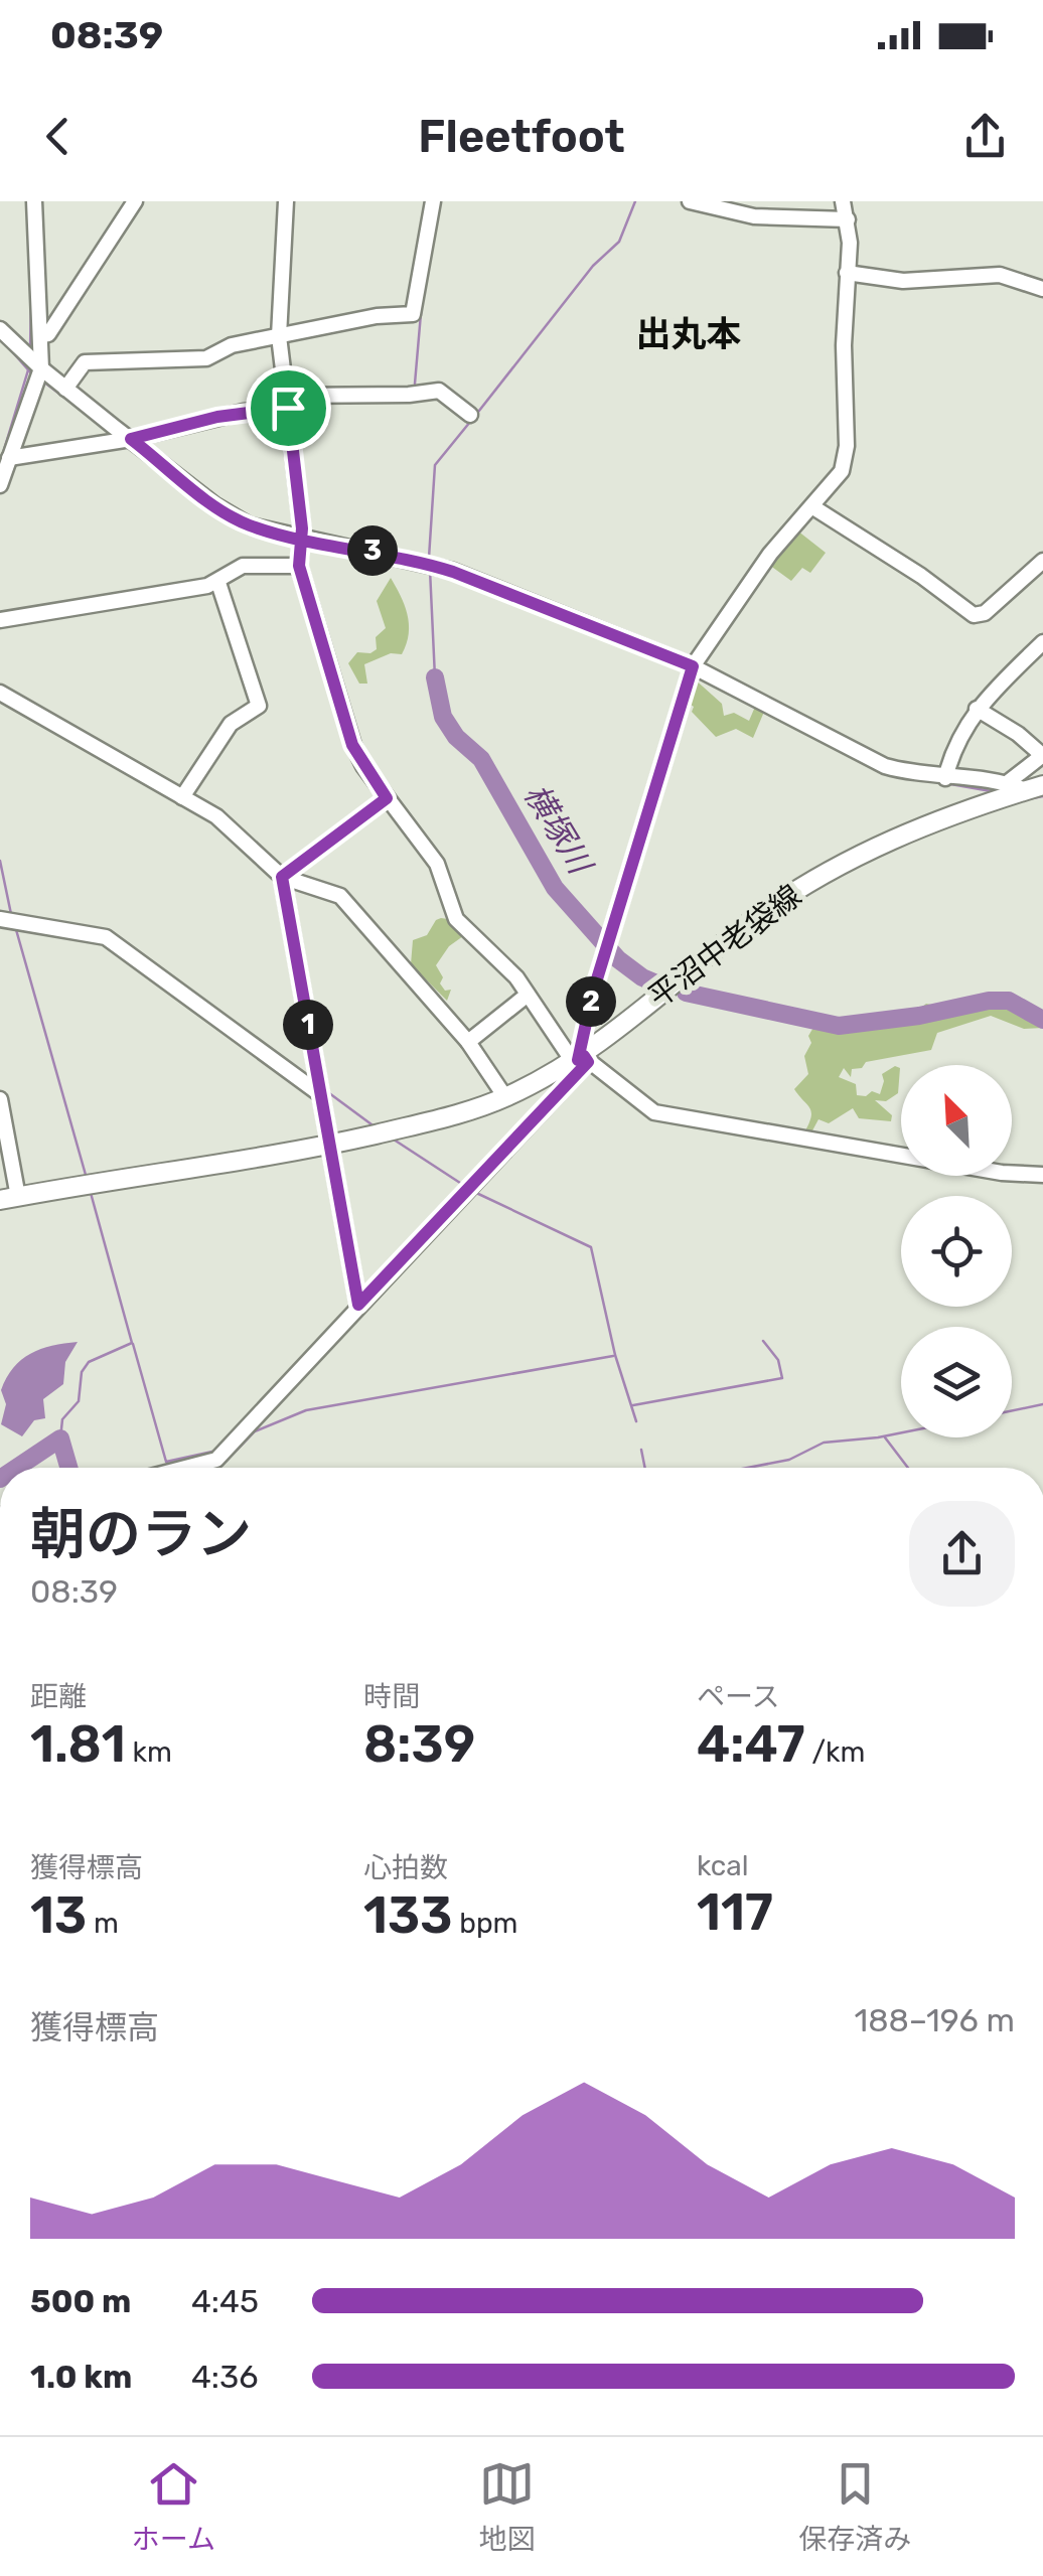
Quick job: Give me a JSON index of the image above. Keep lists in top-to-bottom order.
{
  "streets": {
    "main road": ["平沼中老袋線"]
  },
  "districts": ["出丸本"],
  "water": ["横塚川"],
  "north": "top left",
  "page": {
    "status": "08:39",
    "header": "Fleetfoot",
    "pins": ["3", "2", "1"],
    "heading": ["朝のラン", "08:39"],
    "stats": [
      ["距離", "1.81 km"],
      ["時間", "8:39"],
      ["ペース", "4:47 /km"],
      ["獲得標高", "13 m"],
      ["心拍数", "133 bpm"],
      ["kcal", "117"]
    ],
    "chart": ["獲得標高", "188–196 m"],
    "list": [
      {
        "name": "500 m",
        "note": "4:45"
      },
      {
        "name": "1.0 km",
        "note": "4:36"
      }
    ],
    "tabs": ["ホーム", "地図", "保存済み"]
  }
}
